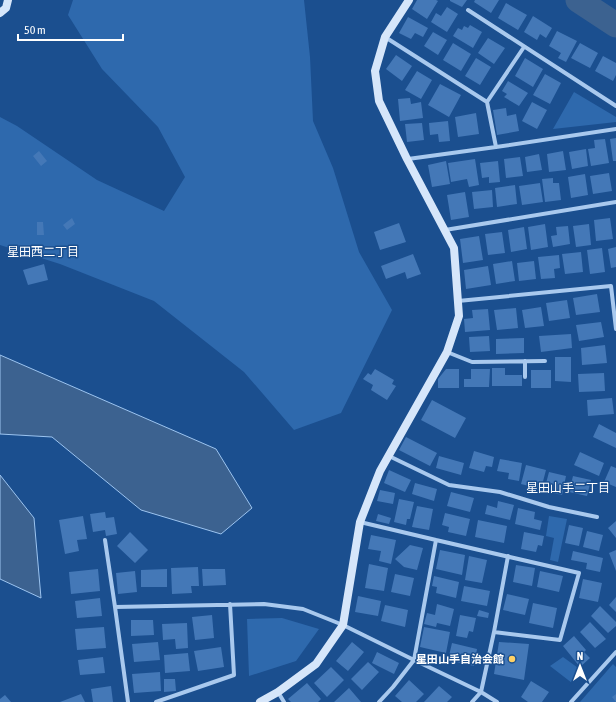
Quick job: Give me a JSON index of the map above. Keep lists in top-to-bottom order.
{
  "districts": ["星田西二丁目", "星田山手二丁目"],
  "places": ["星田山手自治会館"],
  "scale_bar": "50 m",
  "north": "top"
}
